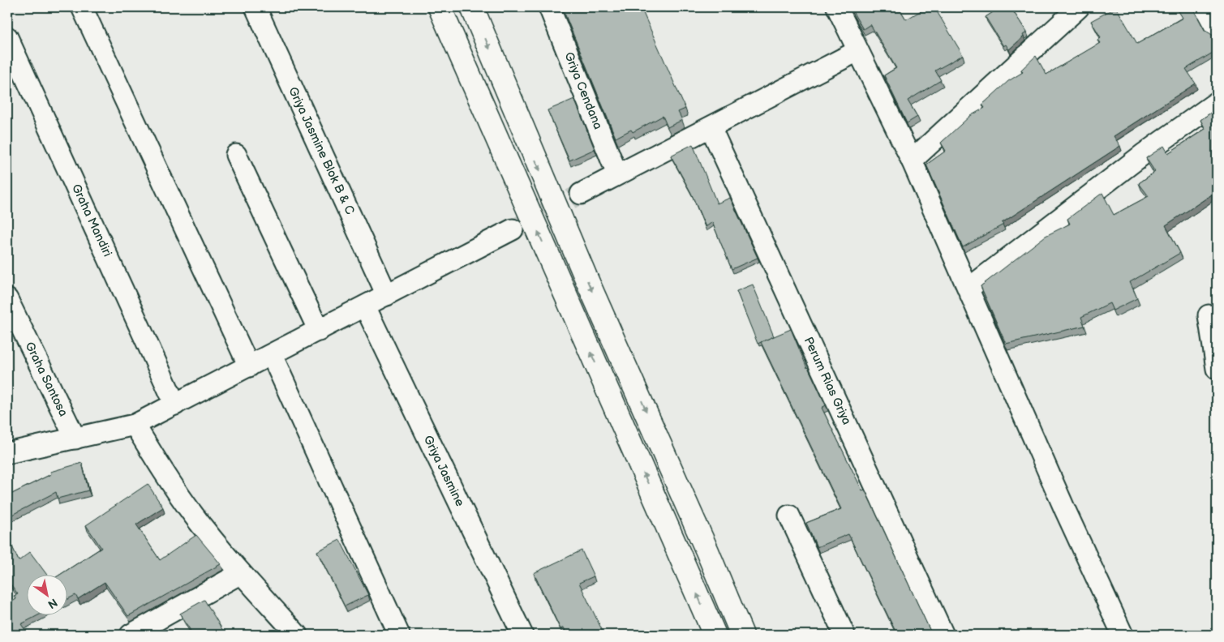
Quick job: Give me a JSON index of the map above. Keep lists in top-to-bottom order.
{
  "streets": {
    "street": [
      "Griya Cendana",
      "Griya Jasmine Blok B & C",
      "Graha Mandiri",
      "Graha Santosa",
      "Perum Rias Griya",
      "Griya Jasmine"
    ]
  },
  "north": "bottom right"
}
